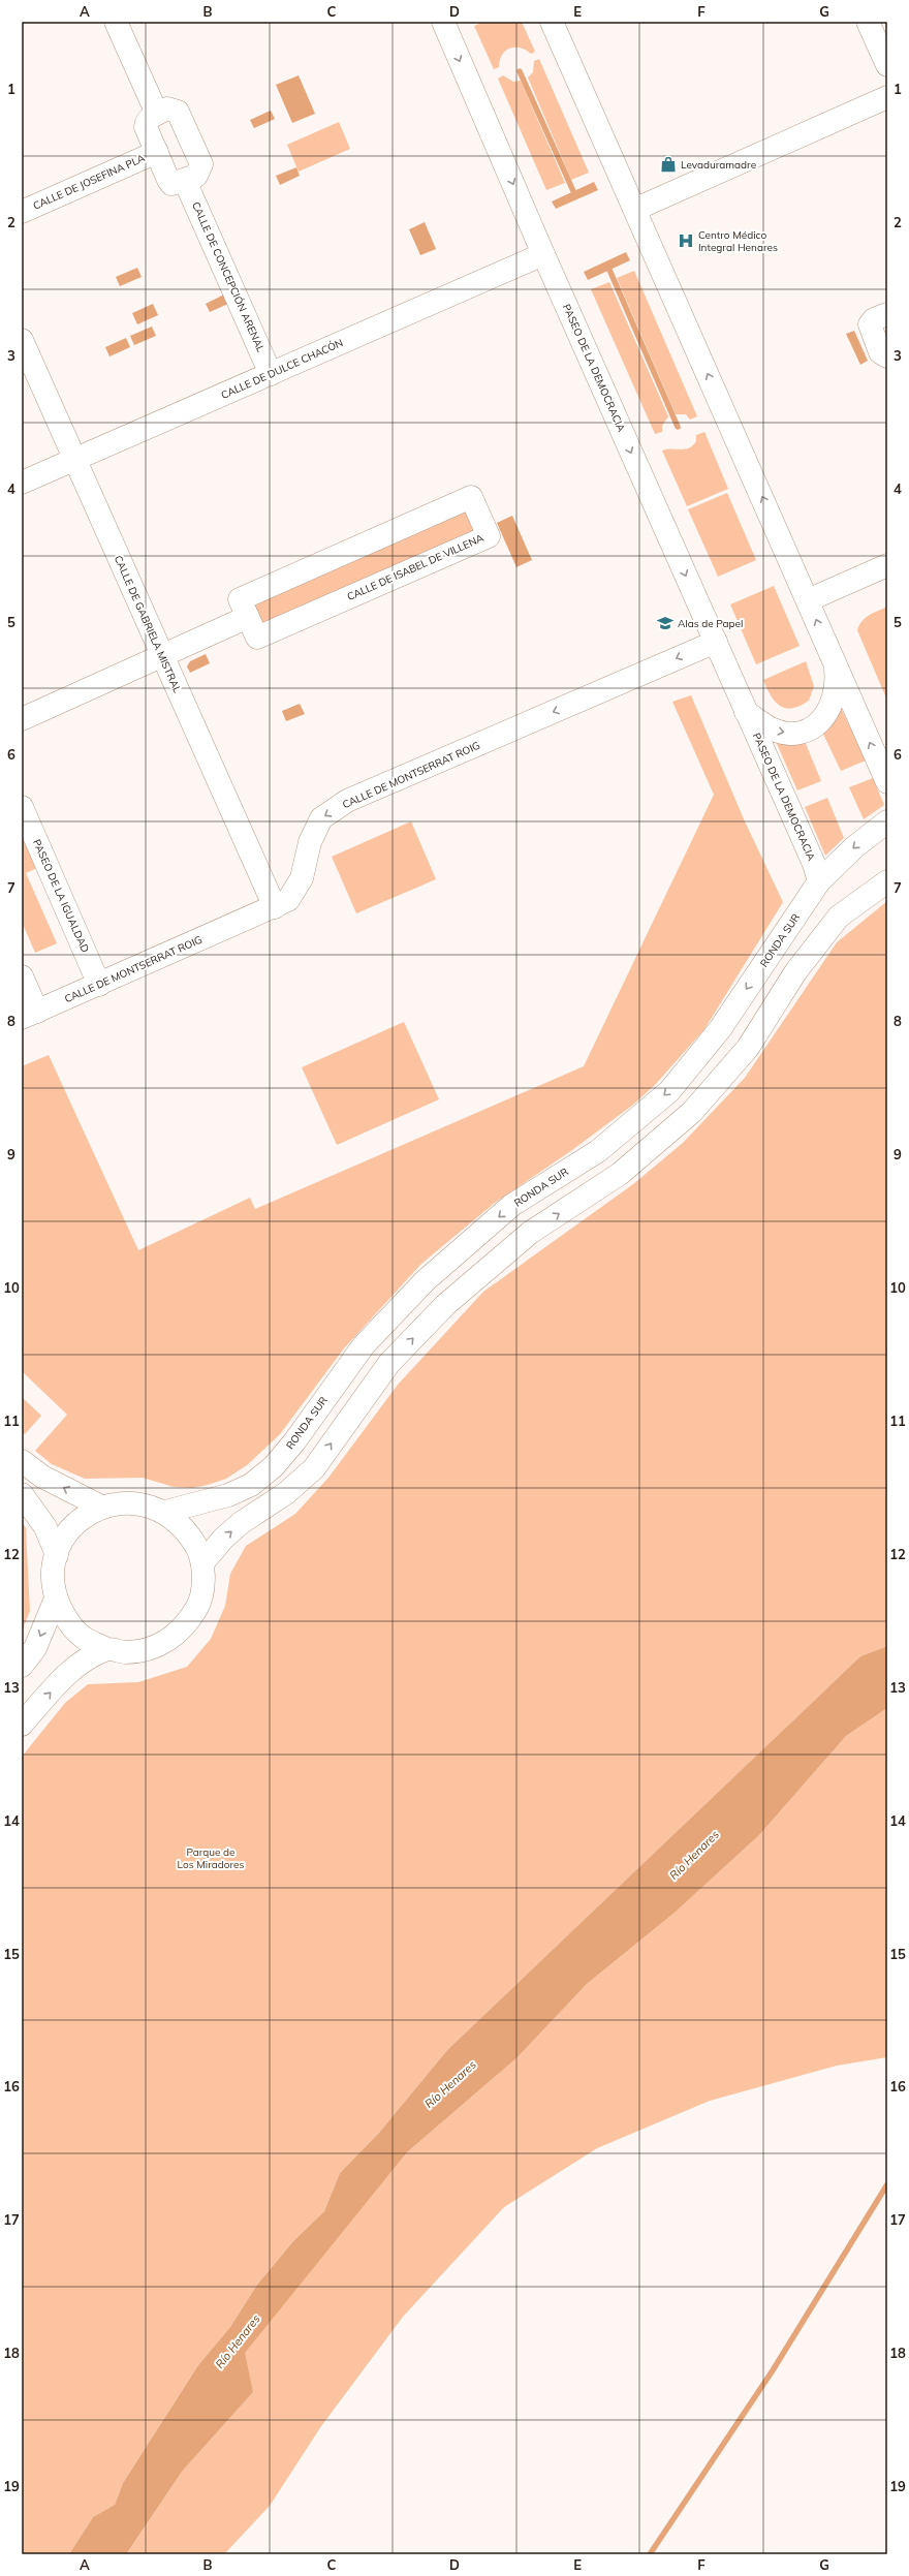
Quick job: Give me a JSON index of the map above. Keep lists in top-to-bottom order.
{
  "streets": {
    "street": [
      "CALLE DE JOSEFINA PLA",
      "CALLE DE CONCEPCIÓN ARENAL",
      "PASEO DE LA DEMOCRACIA",
      "CALLE DE DULCE CHACÓN",
      "CALLE DE ISABEL DE VILLENA",
      "CALLE DE GABRIELA MISTRAL",
      "CALLE DE MONTSERRAT ROIG",
      "PASEO DE LA IGUALDAD",
      "RONDA SUR"
    ]
  },
  "crossings": [
    ["CALLE DE CONCEPCIÓN ARENAL", "CALLE DE DULCE CHACÓN"],
    ["PASEO DE LA DEMOCRACIA", "CALLE DE DULCE CHACÓN"],
    ["PASEO DE LA DEMOCRACIA", "CALLE DE MONTSERRAT ROIG"],
    ["PASEO DE LA DEMOCRACIA", "RONDA SUR"],
    ["CALLE DE DULCE CHACÓN", "CALLE DE GABRIELA MISTRAL"],
    ["CALLE DE GABRIELA MISTRAL", "CALLE DE MONTSERRAT ROIG"],
    ["CALLE DE MONTSERRAT ROIG", "PASEO DE LA IGUALDAD"]
  ],
  "one_way": ["CALLE DE MONTSERRAT ROIG"],
  "water": ["Río Henares"],
  "parks": ["Parque de Los Miradores"],
  "places": {
    "shop": ["Levaduramadre"],
    "hospital": ["Centro Médico Integral Henares"],
    "school or university": ["Alas de Papel"]
  },
  "grid": {
    "columns": [
      "A",
      "B",
      "C",
      "D",
      "E",
      "F",
      "G"
    ],
    "rows": [
      "1",
      "2",
      "3",
      "4",
      "5",
      "6",
      "7",
      "8",
      "9",
      "10",
      "11",
      "12",
      "13",
      "14",
      "15",
      "16",
      "17",
      "18",
      "19"
    ]
  }
}
